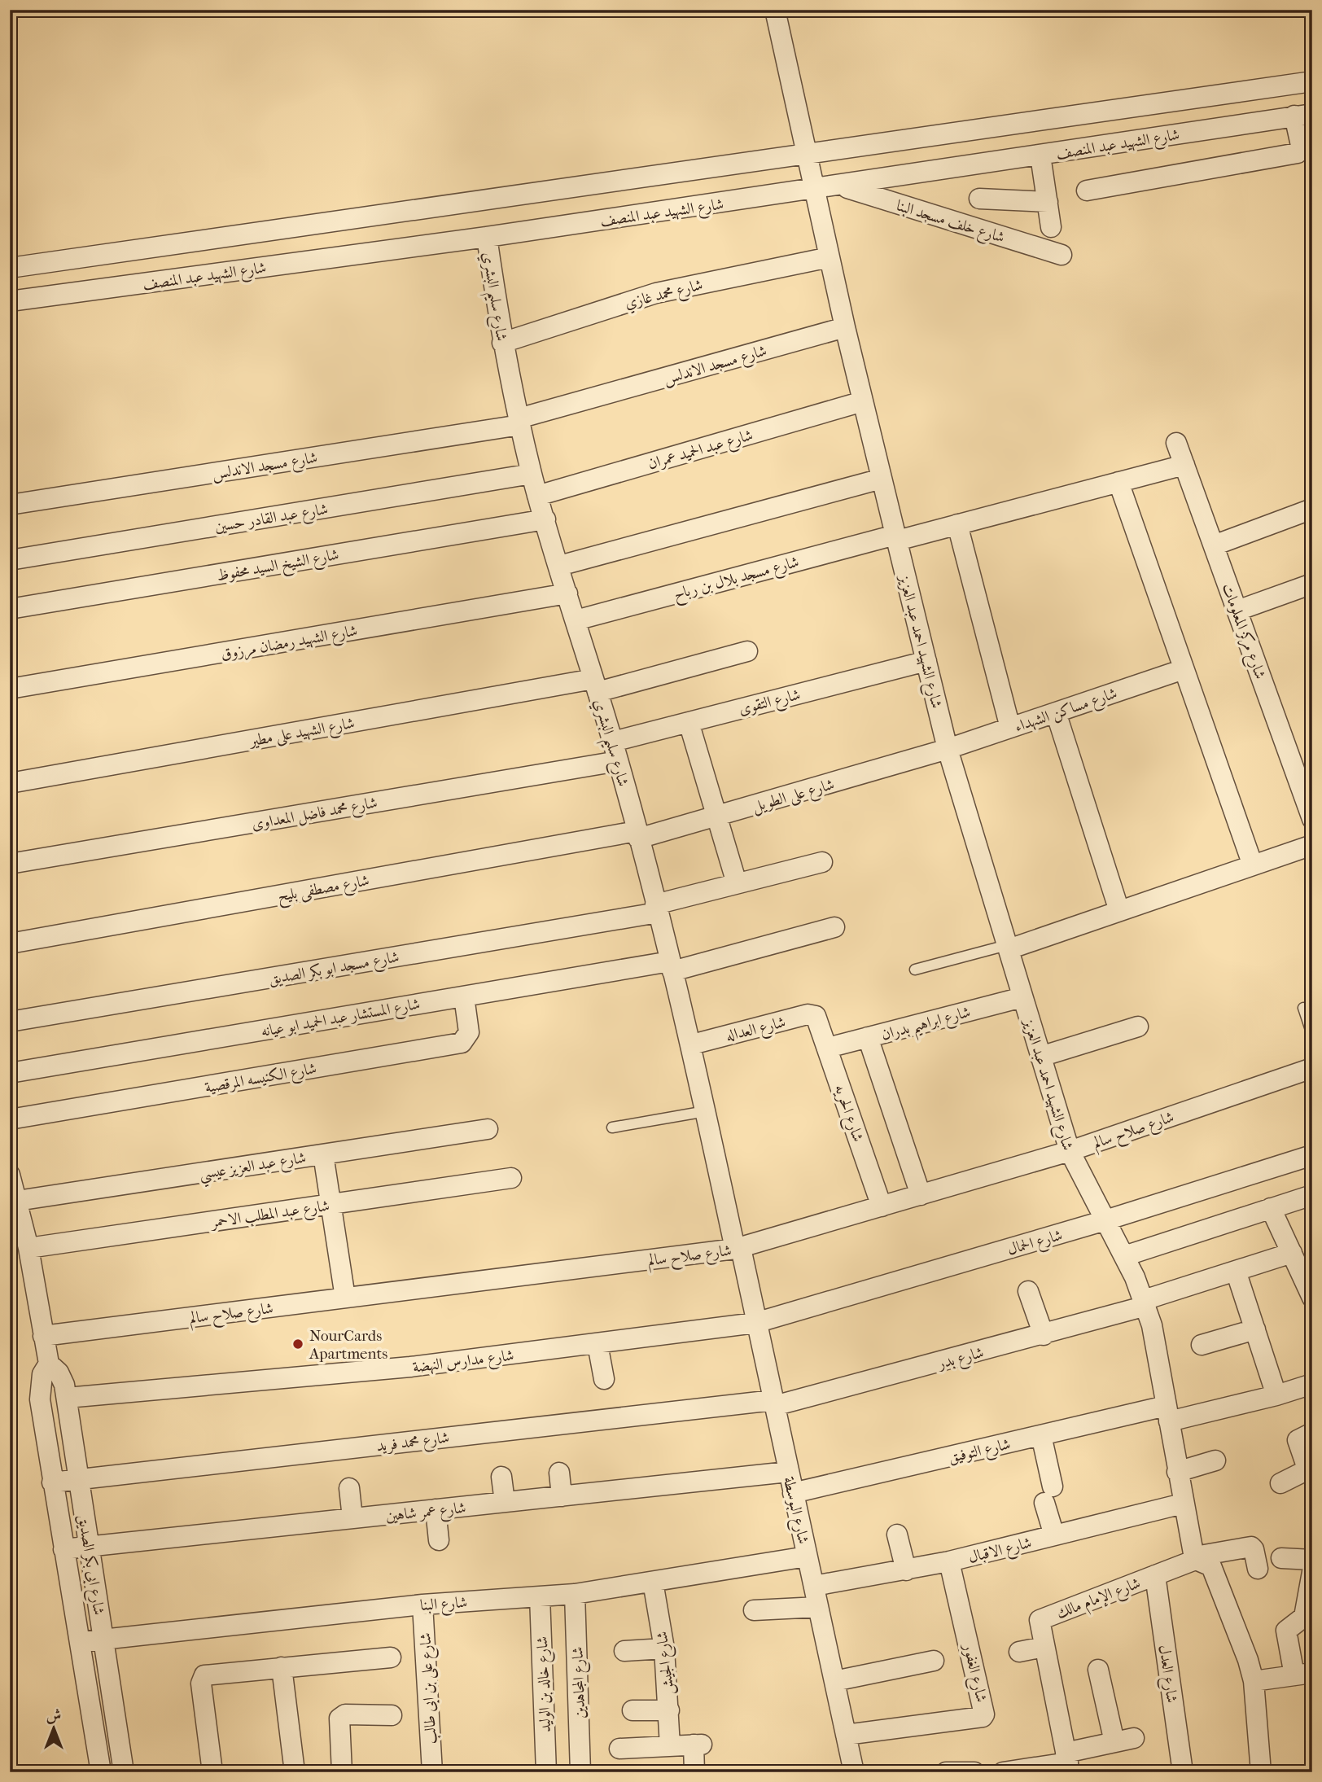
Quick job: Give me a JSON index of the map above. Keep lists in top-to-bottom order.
{
  "streets": {
    "street": [
      "شارع الشهيد عبد المنصف",
      "شارع خلف مسجد البنا",
      "شارع محمد غازي",
      "شارع سليم البشري",
      "شارع مسجد الاندلس",
      "شارع عبد الحميد عمران",
      "شارع عبد القادر حسين",
      "شارع الشيخ السيد محفوظ",
      "شارع مسجد بلال بن رباح",
      "شارع مركز المعلومات",
      "شارع الشهيد رمضان مرزوق",
      "شارع الشهيد احمد عبد العزيز",
      "شارع التقوى",
      "شارع مساكن الشهداء",
      "شارع الشهيد على مطير",
      "شارع على الطويل",
      "شارع محمد فاضل المعداوى",
      "شارع مصطفى بليح",
      "شارع مسجد ابو بكر الصديق",
      "شارع المستشار عبد الحميد ابو عيانه",
      "شارع ابراهيم بدران",
      "شارع العداله",
      "شارع الكنيسه المرقصية",
      "شارع الحريه",
      "شارع صلاح سالم",
      "شارع عبد العزيز عيسي",
      "شارع عبد المطلب الاحمر",
      "شارع الحمال",
      "شارع بدر",
      "شارع مدارس النهضة",
      "شارع محمد فريد",
      "شارع التوفيق",
      "شارع البوسطة",
      "شارع عمر شاهين",
      "شارع الاقبال",
      "شارع ابى بكر الصديق",
      "شارع الإمام مالك",
      "شارع البنا",
      "شارع الجيش",
      "شارع الغفور",
      "شارع العدل",
      "شارع المجاهدين",
      "شارع خالد بن الوليد",
      "شارع على بن ابى طالب"
    ]
  },
  "crossings": [
    ["شارع الشهيد عبد المنصف", "شارع خلف مسجد البنا"],
    ["شارع الشهيد عبد المنصف", "شارع سليم البشري"],
    ["شارع الشهيد عبد المنصف", "شارع الشهيد احمد عبد العزيز"],
    ["شارع محمد غازي", "شارع سليم البشري"],
    ["شارع محمد غازي", "شارع الشهيد احمد عبد العزيز"],
    ["شارع سليم البشري", "شارع مسجد الاندلس"],
    ["شارع سليم البشري", "شارع عبد الحميد عمران"],
    ["شارع سليم البشري", "شارع عبد القادر حسين"],
    ["شارع سليم البشري", "شارع الشيخ السيد محفوظ"],
    ["شارع سليم البشري", "شارع مسجد بلال بن رباح"],
    ["شارع سليم البشري", "شارع الشهيد رمضان مرزوق"],
    ["شارع سليم البشري", "شارع التقوى"],
    ["شارع سليم البشري", "شارع الشهيد على مطير"],
    ["شارع سليم البشري", "شارع على الطويل"],
    ["شارع سليم البشري", "شارع محمد فاضل المعداوى"],
    ["شارع سليم البشري", "شارع مصطفى بليح"],
    ["شارع سليم البشري", "شارع مسجد ابو بكر الصديق"],
    ["شارع سليم البشري", "شارع المستشار عبد الحميد ابو عيانه"],
    ["شارع سليم البشري", "شارع العداله"],
    ["شارع سليم البشري", "شارع صلاح سالم"],
    ["شارع سليم البشري", "شارع البوسطة"],
    ["شارع مسجد الاندلس", "شارع الشهيد احمد عبد العزيز"],
    ["شارع عبد الحميد عمران", "شارع الشهيد احمد عبد العزيز"],
    ["شارع مسجد بلال بن رباح", "شارع مركز المعلومات"],
    ["شارع مسجد بلال بن رباح", "شارع الشهيد احمد عبد العزيز"],
    ["شارع الشهيد احمد عبد العزيز", "شارع التقوى"],
    ["شارع الشهيد احمد عبد العزيز", "شارع مساكن الشهداء"],
    ["شارع الشهيد احمد عبد العزيز", "شارع على الطويل"],
    ["شارع الشهيد احمد عبد العزيز", "شارع ابراهيم بدران"],
    ["شارع الشهيد احمد عبد العزيز", "شارع صلاح سالم"],
    ["شارع الشهيد احمد عبد العزيز", "شارع الحمال"],
    ["شارع الشهيد احمد عبد العزيز", "شارع بدر"],
    ["شارع الشهيد احمد عبد العزيز", "شارع التوفيق"],
    ["شارع الشهيد احمد عبد العزيز", "شارع الاقبال"],
    ["شارع الشهيد احمد عبد العزيز", "شارع الإمام مالك"],
    ["شارع مساكن الشهداء", "شارع على الطويل"],
    ["شارع على الطويل", "شارع مصطفى بليح"],
    ["شارع المستشار عبد الحميد ابو عيانه", "شارع الكنيسه المرقصية"],
    ["شارع ابراهيم بدران", "شارع الحريه"],
    ["شارع العداله", "شارع الحريه"],
    ["شارع الحريه", "شارع صلاح سالم"],
    ["شارع صلاح سالم", "شارع البوسطة"],
    ["شارع صلاح سالم", "شارع ابى بكر الصديق"],
    ["شارع عبد العزيز عيسي", "شارع ابى بكر الصديق"],
    ["شارع عبد المطلب الاحمر", "شارع ابى بكر الصديق"],
    ["شارع الحمال", "شارع مدارس النهضة"],
    ["شارع الحمال", "شارع البوسطة"],
    ["شارع بدر", "شارع محمد فريد"],
    ["شارع بدر", "شارع البوسطة"],
    ["شارع مدارس النهضة", "شارع البوسطة"],
    ["شارع مدارس النهضة", "شارع ابى بكر الصديق"],
    ["شارع محمد فريد", "شارع البوسطة"],
    ["شارع محمد فريد", "شارع ابى بكر الصديق"],
    ["شارع التوفيق", "شارع البوسطة"],
    ["شارع البوسطة", "شارع عمر شاهين"],
    ["شارع البوسطة", "شارع الاقبال"],
    ["شارع البوسطة", "شارع البنا"],
    ["شارع البوسطة", "شارع الغفور"],
    ["شارع عمر شاهين", "شارع ابى بكر الصديق"],
    ["شارع الاقبال", "شارع الغفور"],
    ["شارع ابى بكر الصديق", "شارع البنا"],
    ["شارع الإمام مالك", "شارع العدل"],
    ["شارع البنا", "شارع الجيش"],
    ["شارع البنا", "شارع المجاهدين"],
    ["شارع البنا", "شارع خالد بن الوليد"],
    ["شارع البنا", "شارع على بن ابى طالب"]
  ],
  "places": ["NourCards Apartments"],
  "north": "top"
}
